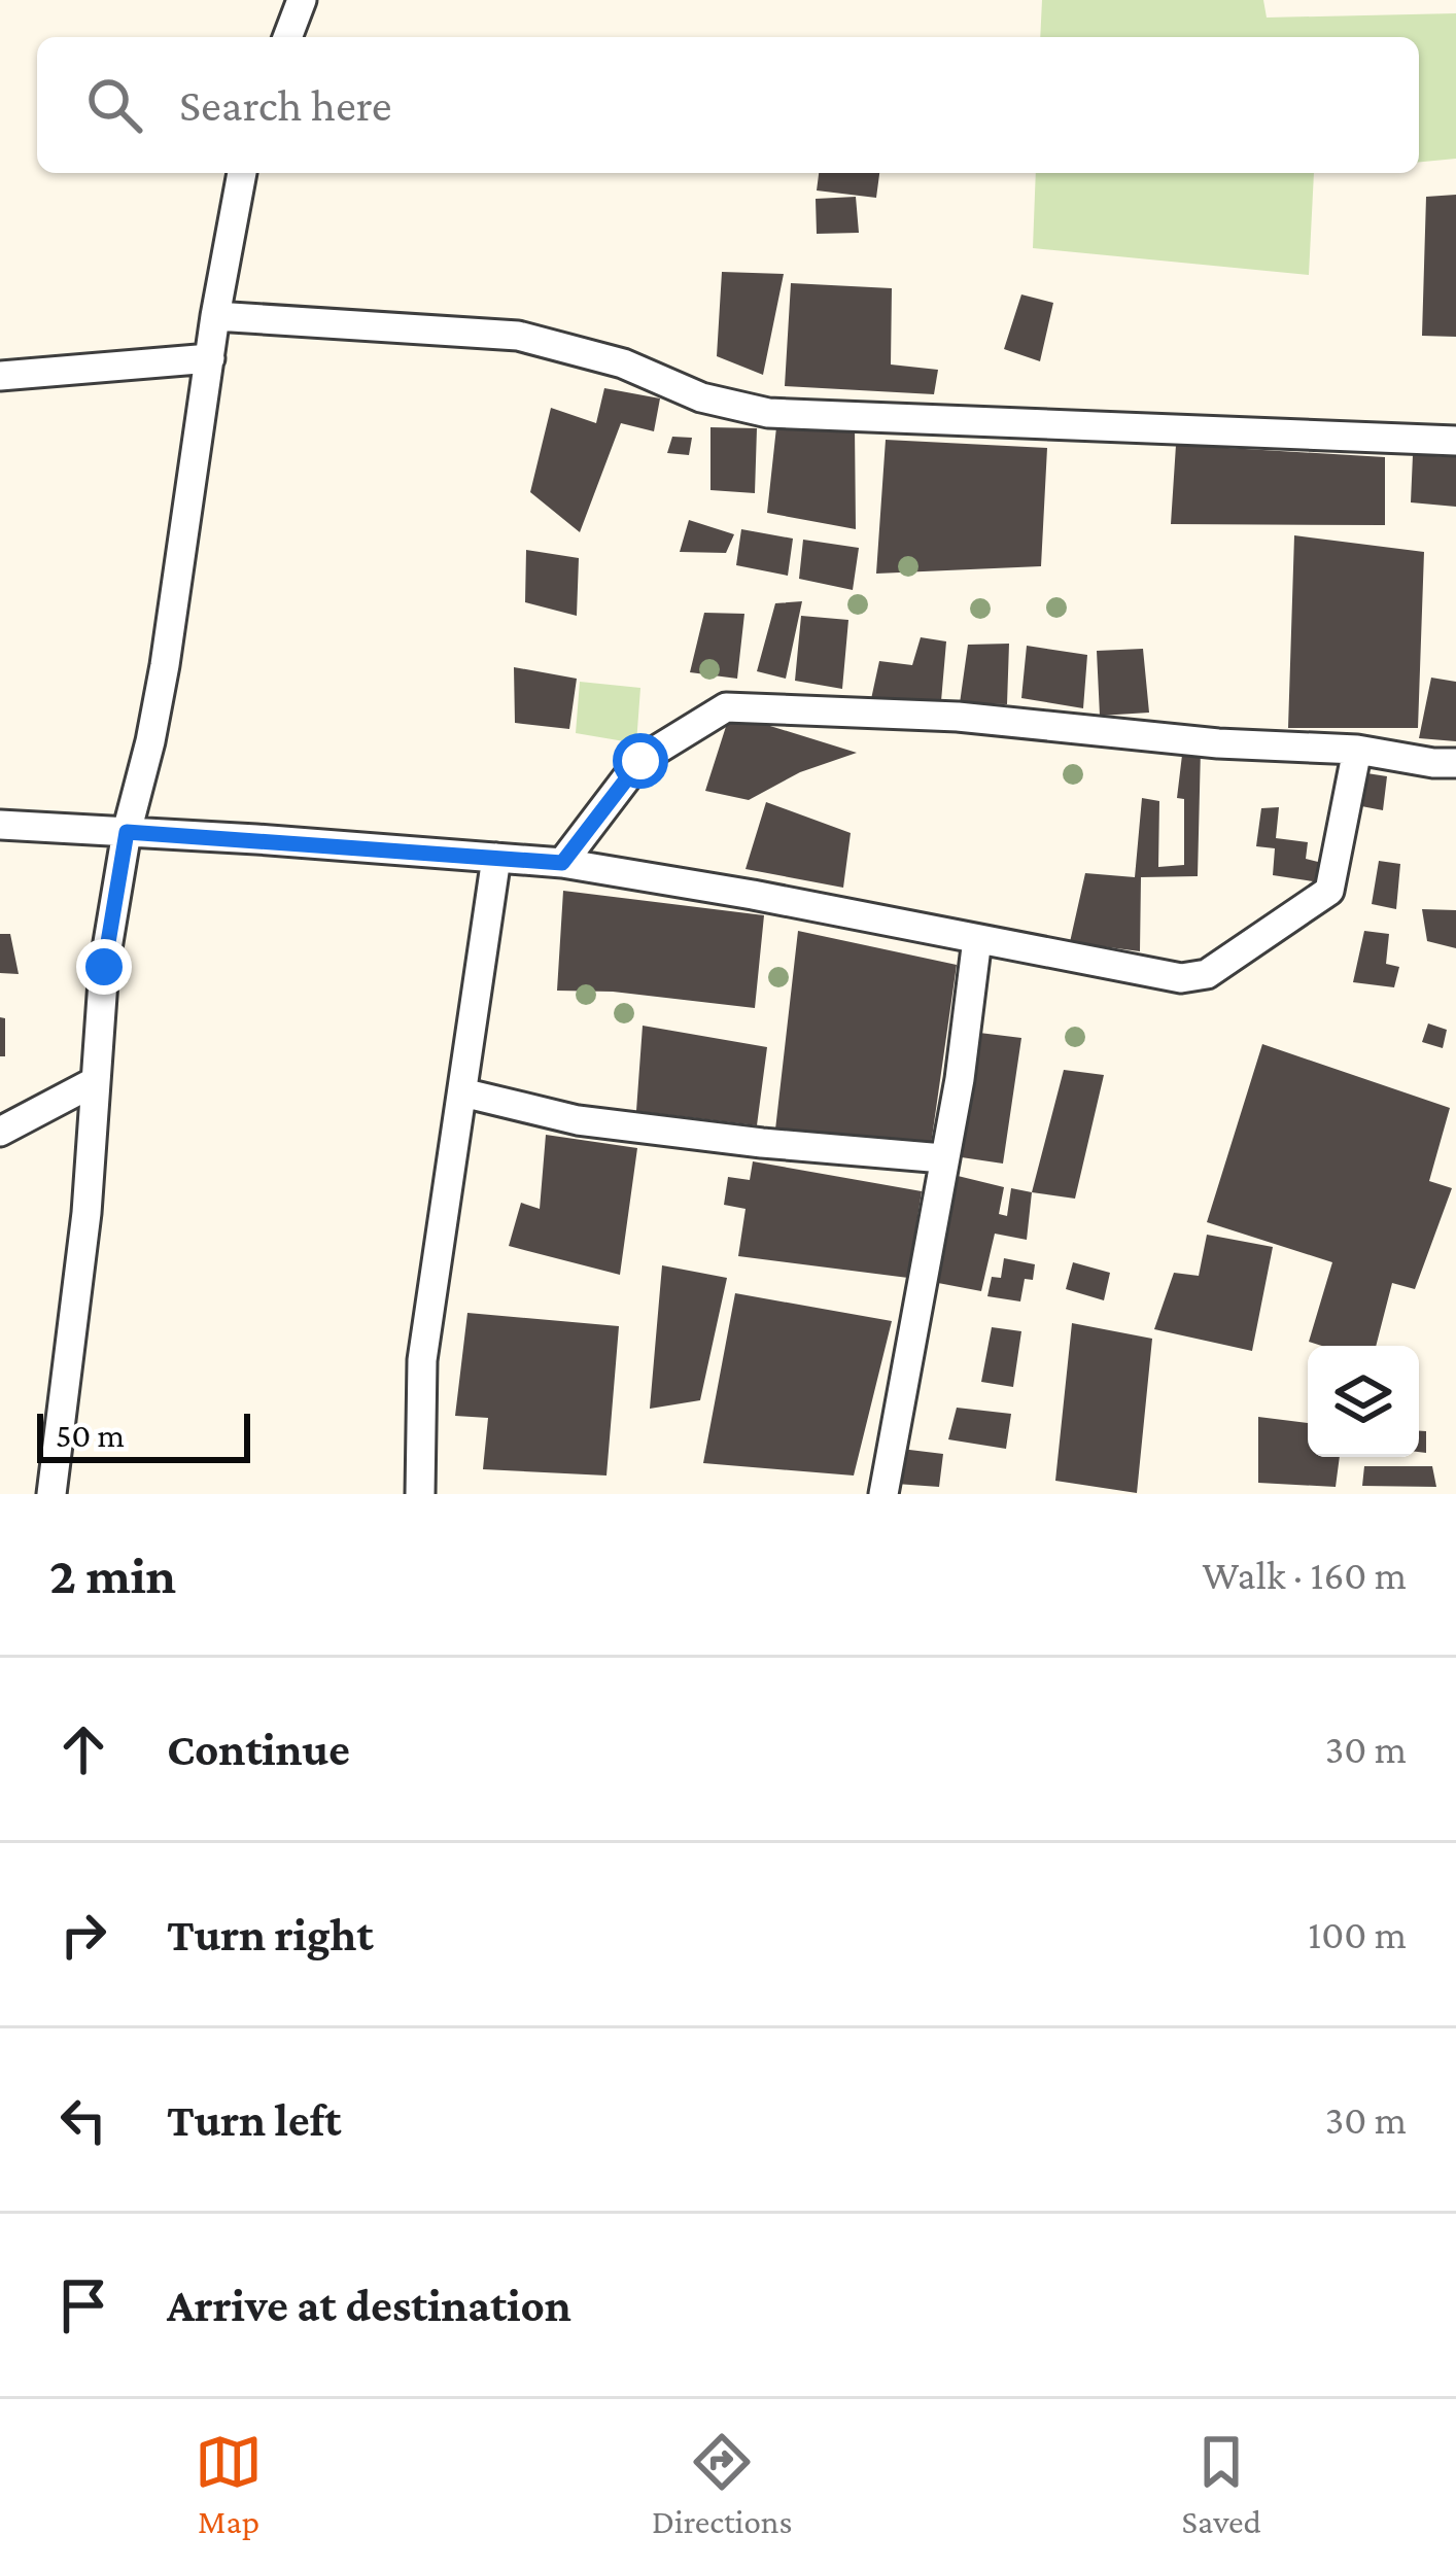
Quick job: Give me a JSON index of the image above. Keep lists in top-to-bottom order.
{
  "scale_bar": "50 m",
  "page": {
    "search": "Search here",
    "scale": "50 m",
    "heading": ["2 min", "Walk · 160 m"],
    "list": [
      ["Continue", "30 m"],
      ["Turn right", "100 m"],
      ["Turn left", "30 m"],
      "Arrive at destination"
    ],
    "nav": ["Map", "Directions", "Saved"]
  }
}
